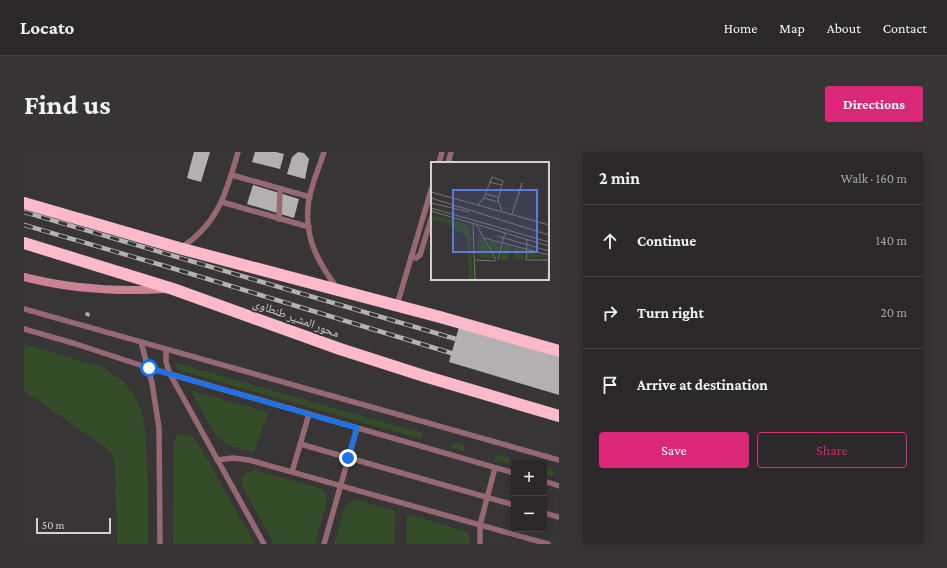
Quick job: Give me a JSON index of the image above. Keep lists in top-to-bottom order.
{
  "streets": {
    "highway": ["محور المشير طنطاوى"]
  },
  "scale_bar": "50 m",
  "page": {
    "header": "Locato",
    "nav": [
      "Home",
      "Map",
      "About",
      "Contact"
    ],
    "buttons": [
      "Directions",
      ["Save", "Share"]
    ],
    "title": "Find us",
    "heading": ["2 min", "Walk · 160 m"],
    "list": [
      ["Continue", "140 m"],
      ["Turn right", "20 m"],
      "Arrive at destination"
    ],
    "map_buttons": ["+", "−"],
    "scale": "50 m"
  }
}
